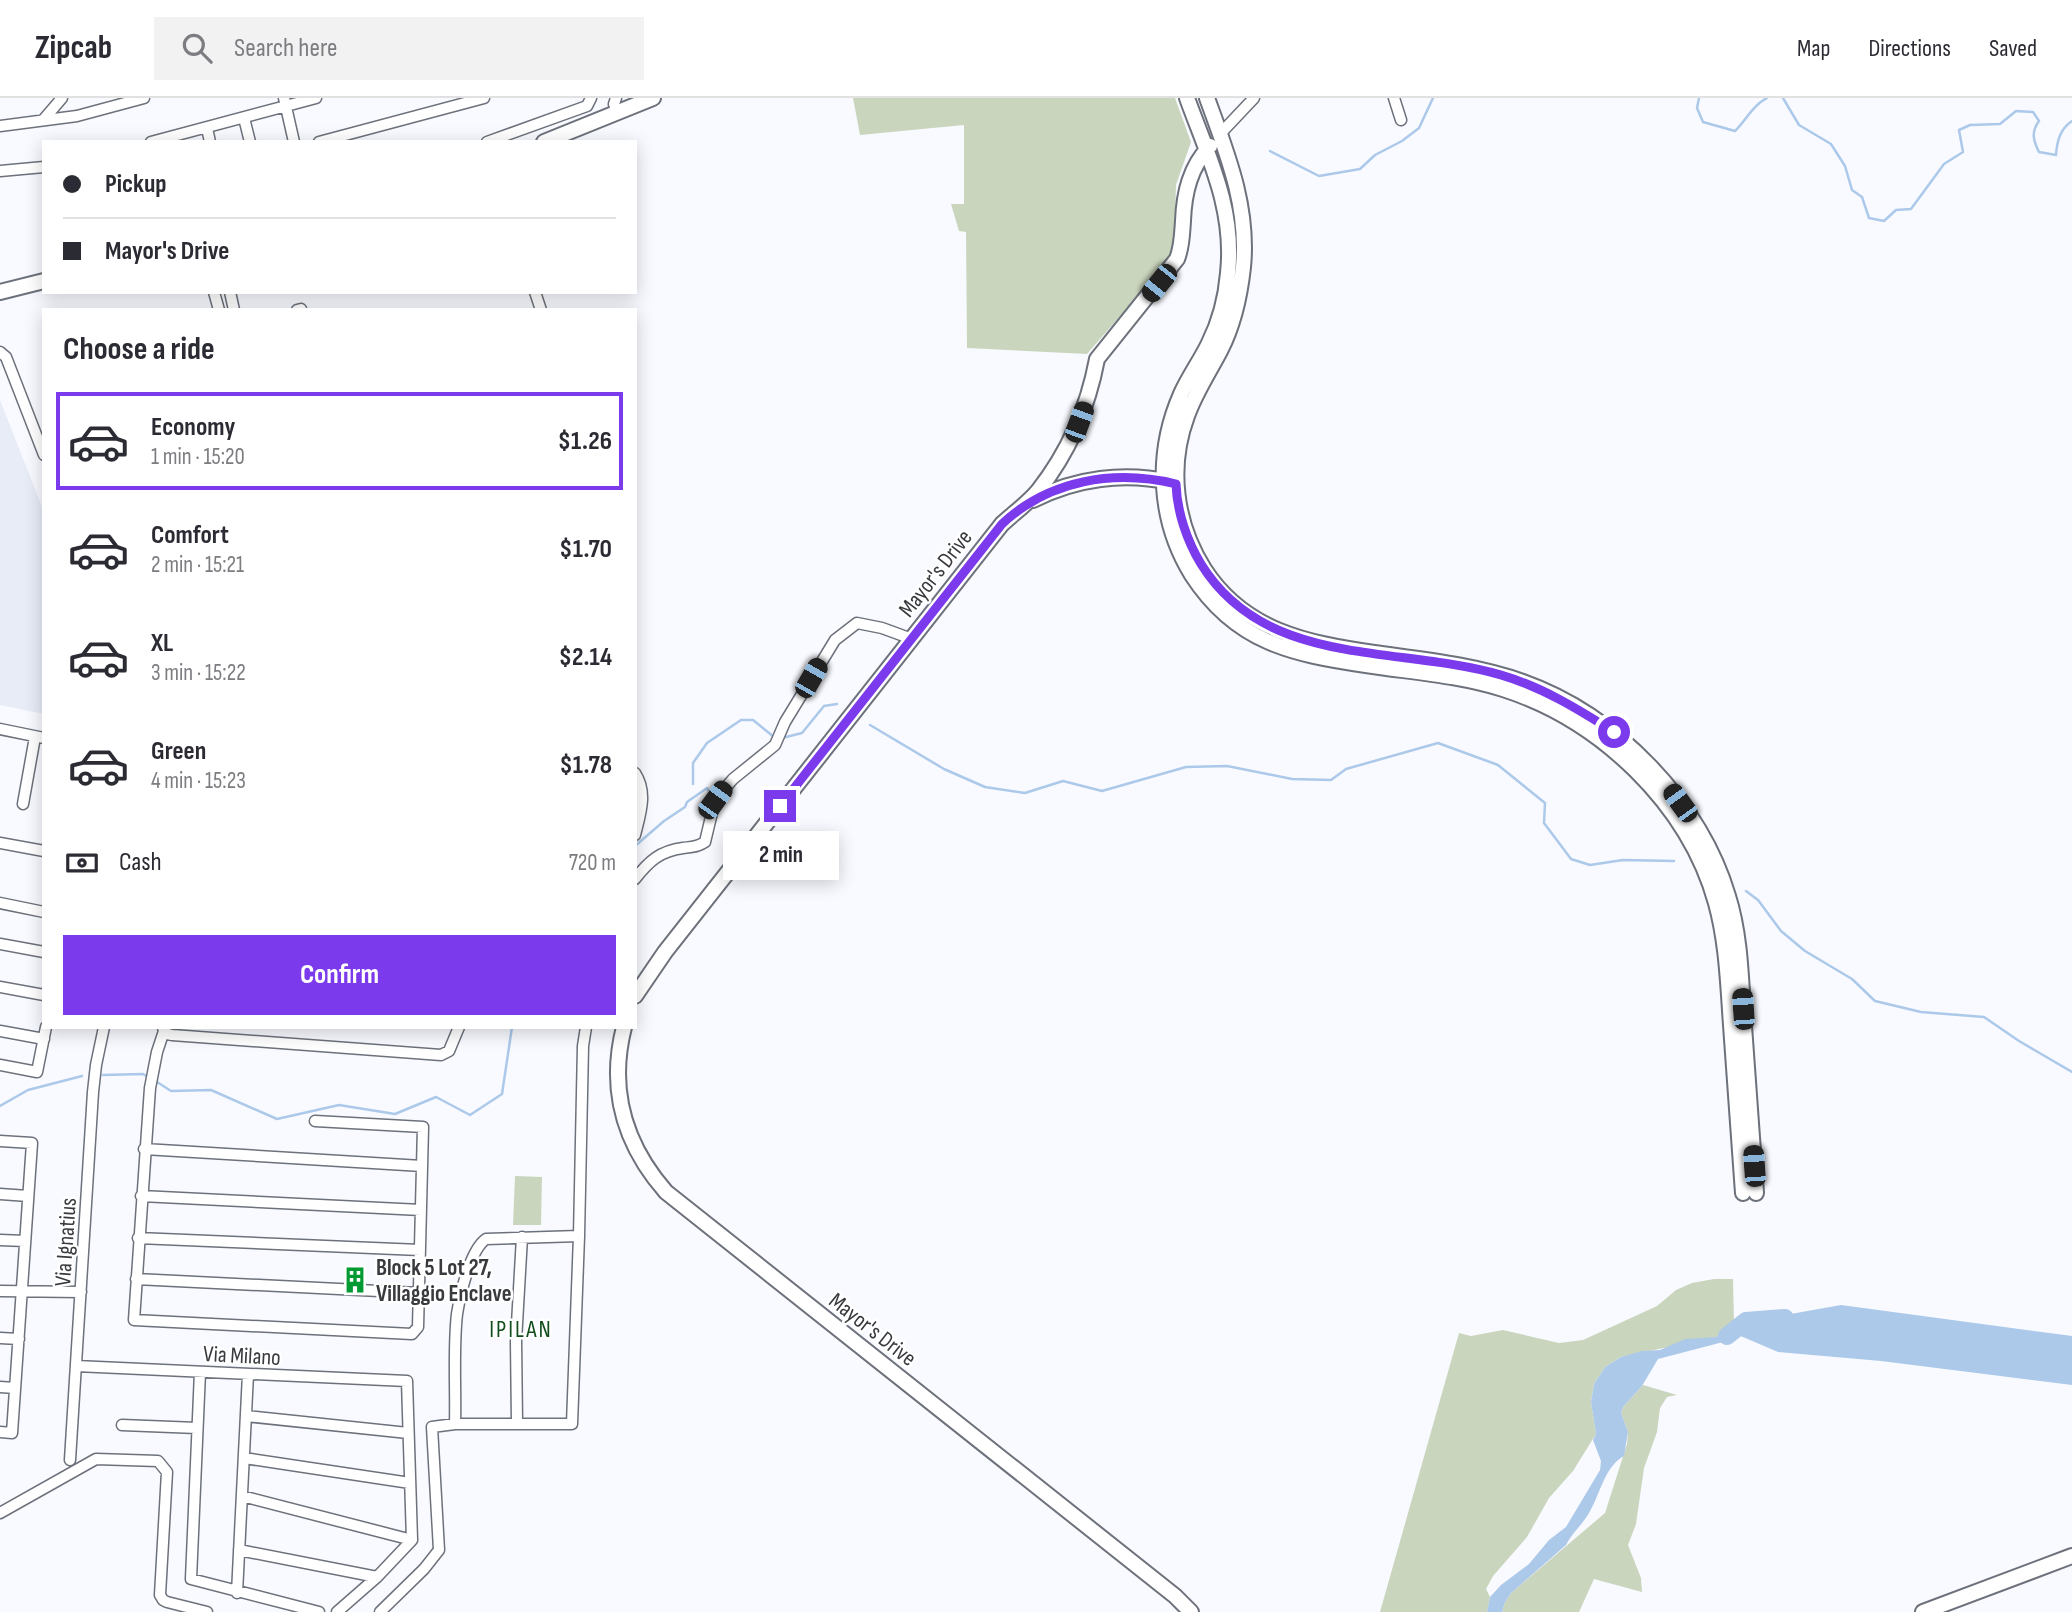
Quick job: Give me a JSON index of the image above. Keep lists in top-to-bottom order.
{
  "streets": {
    "street": ["Mayor's Drive", "Via Ignatius", "Via Milano"]
  },
  "crossings": [
    ["Via Ignatius", "Via Milano"]
  ],
  "districts": ["IPILAN"],
  "places": {
    "building": ["Block 5 Lot 27, Villaggio Enclave"]
  },
  "page": {
    "header": "Zipcab",
    "search": "Search here",
    "nav": ["Map", "Directions", "Saved"],
    "banner": ["Pickup", "Mayor's Drive"],
    "heading": "Choose a ride",
    "list": [
      {
        "name": "Economy",
        "note": "1 min · 15:20",
        "value": "$1.26"
      },
      {
        "name": "Comfort",
        "note": "2 min · 15:21",
        "value": "$1.70"
      },
      {
        "name": "XL",
        "note": "3 min · 15:22",
        "value": "$2.14"
      },
      {
        "name": "Green",
        "note": "4 min · 15:23",
        "value": "$1.78"
      }
    ],
    "pay": ["Cash", "720 m"],
    "bubble": "2 min",
    "buttons": "Confirm"
  }
}
